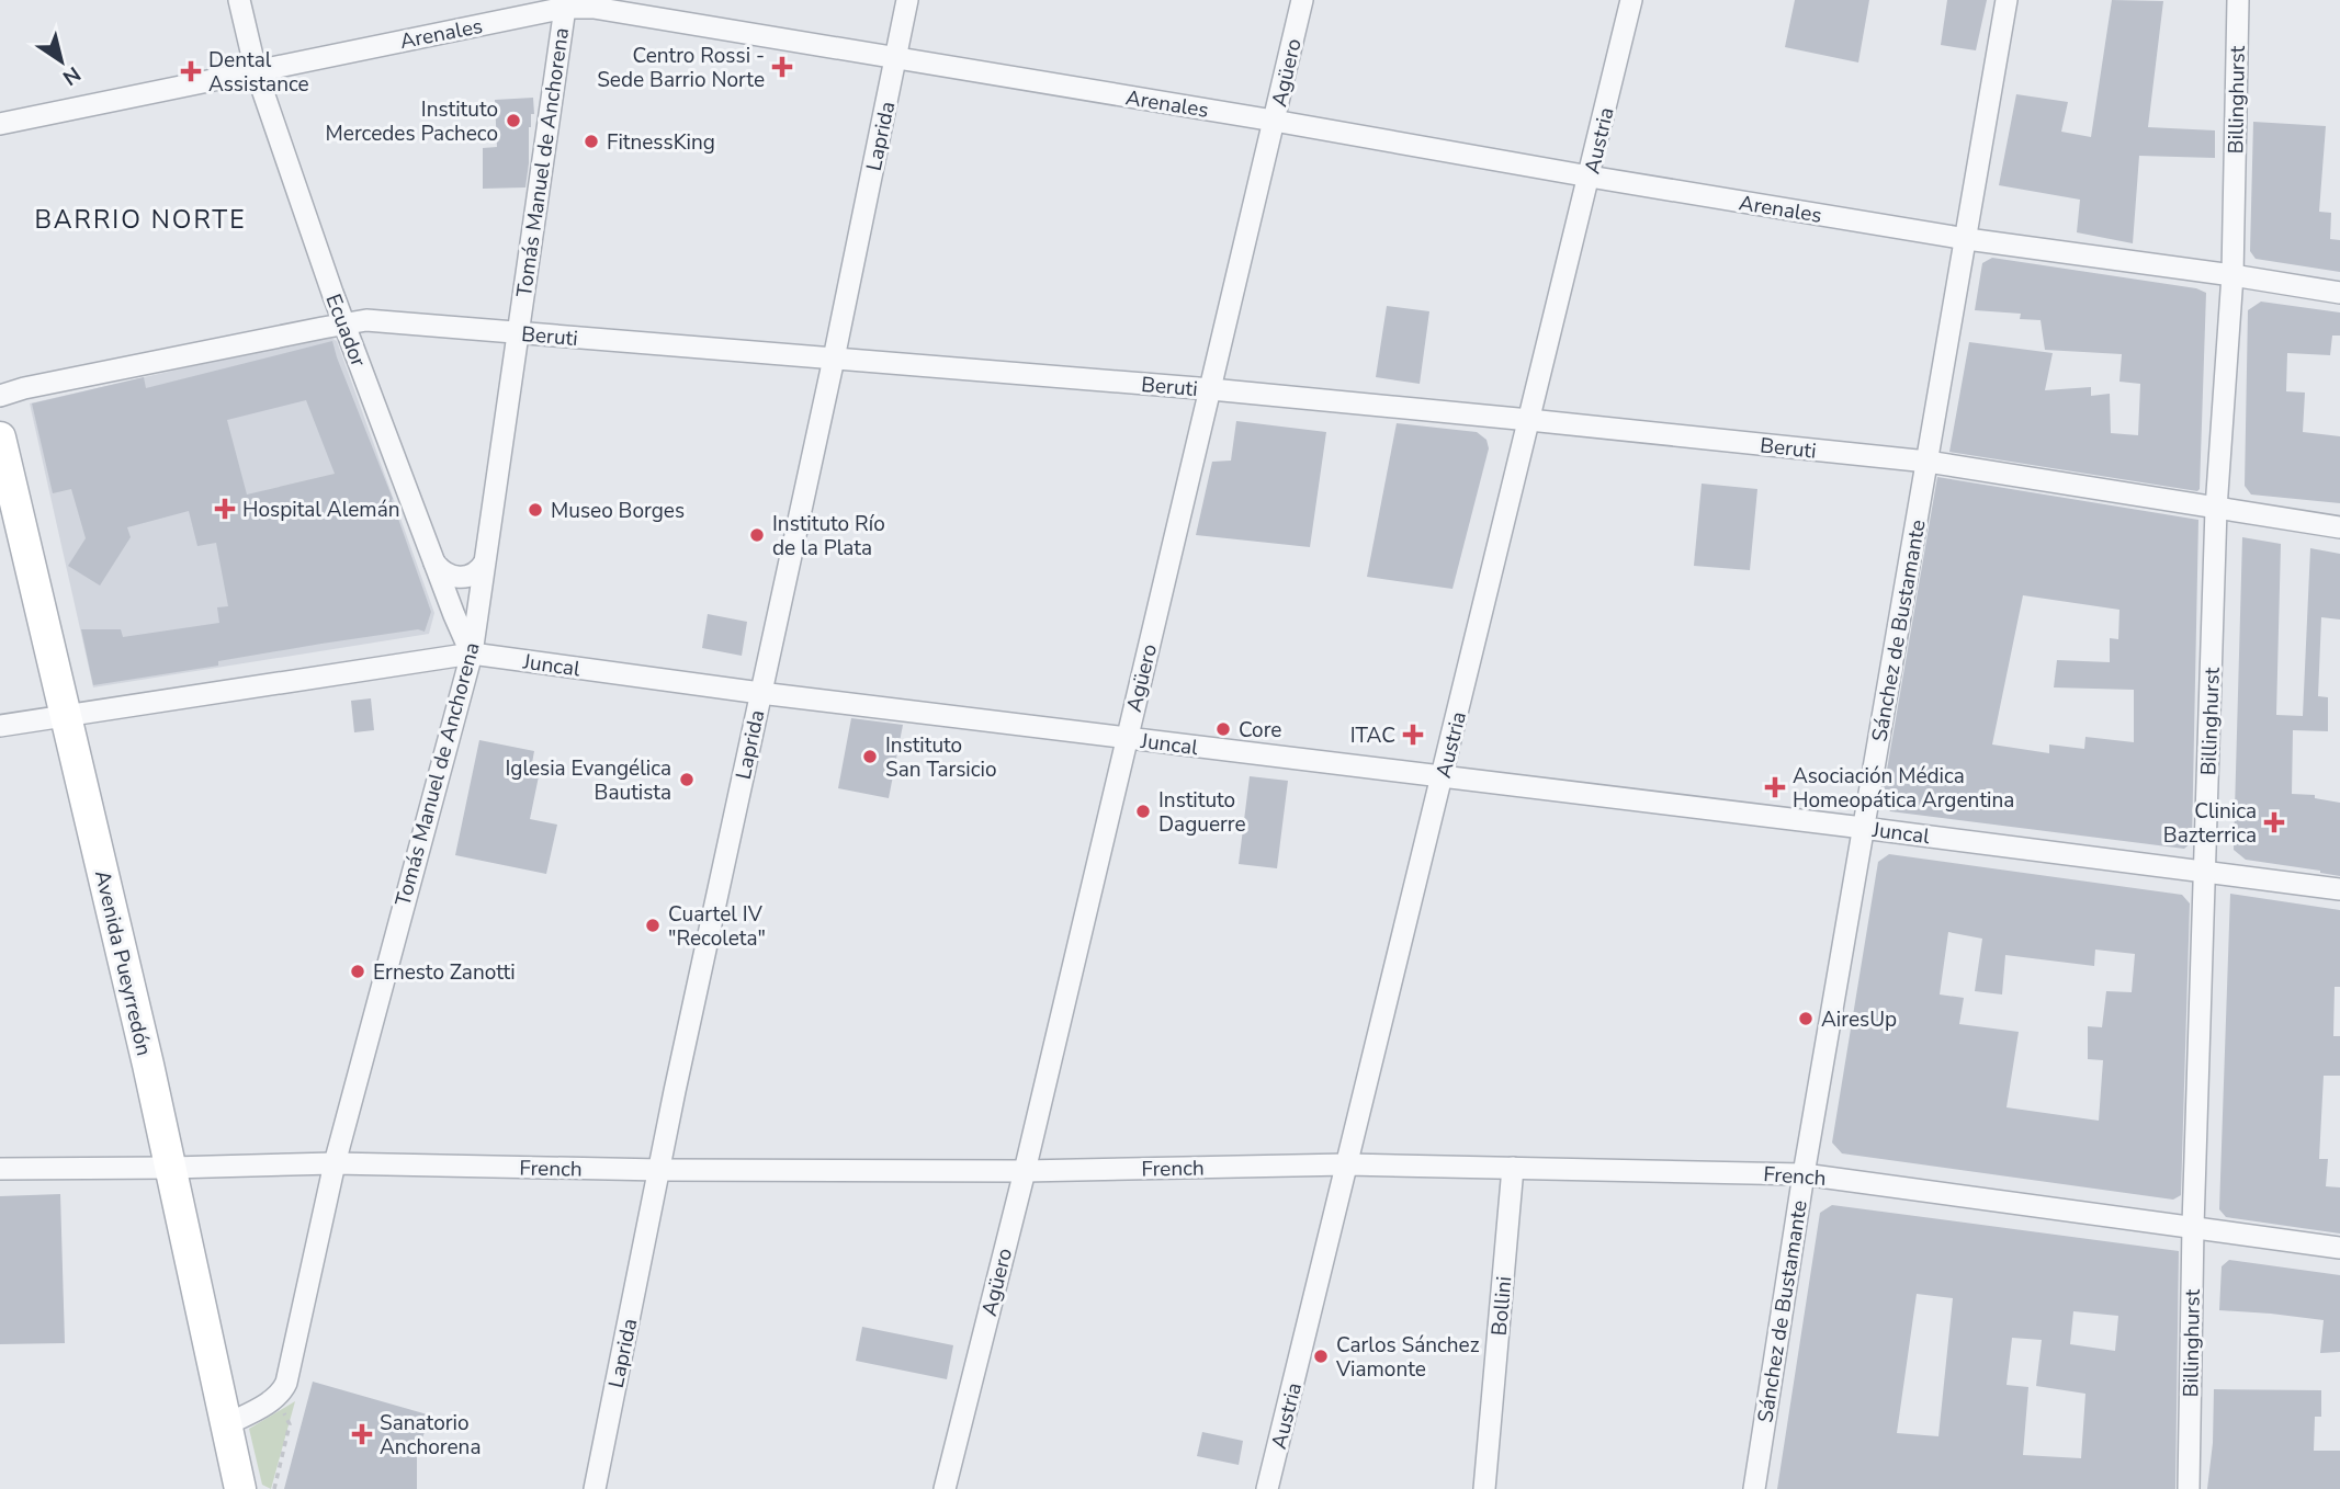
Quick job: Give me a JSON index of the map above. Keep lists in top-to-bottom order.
{
  "streets": {
    "main road": ["Avenida Pueyrredón"],
    "street": [
      "Arenales",
      "Agüero",
      "Billinghurst",
      "Laprida",
      "Austria",
      "Tomás Manuel de Anchorena",
      "Ecuador",
      "Beruti",
      "Sánchez de Bustamante",
      "Juncal",
      "French",
      "Bollini"
    ]
  },
  "crossings": [
    ["Arenales", "Agüero"],
    ["Arenales", "Billinghurst"],
    ["Arenales", "Laprida"],
    ["Arenales", "Austria"],
    ["Arenales", "Tomás Manuel de Anchorena"],
    ["Arenales", "Ecuador"],
    ["Arenales", "Sánchez de Bustamante"],
    ["Agüero", "Beruti"],
    ["Agüero", "Juncal"],
    ["Agüero", "French"],
    ["Billinghurst", "Beruti"],
    ["Billinghurst", "Juncal"],
    ["Billinghurst", "French"],
    ["Laprida", "Beruti"],
    ["Laprida", "Juncal"],
    ["Laprida", "French"],
    ["Austria", "Beruti"],
    ["Austria", "Juncal"],
    ["Austria", "French"],
    ["Tomás Manuel de Anchorena", "Ecuador"],
    ["Tomás Manuel de Anchorena", "Beruti"],
    ["Tomás Manuel de Anchorena", "Juncal"],
    ["Tomás Manuel de Anchorena", "French"],
    ["Ecuador", "Beruti"],
    ["Ecuador", "Juncal"],
    ["Beruti", "Sánchez de Bustamante"],
    ["Sánchez de Bustamante", "Juncal"],
    ["Sánchez de Bustamante", "French"],
    ["Juncal", "Avenida Pueyrredón"],
    ["Avenida Pueyrredón", "French"],
    ["French", "Bollini"]
  ],
  "districts": ["BARRIO NORTE"],
  "places": {
    "health": [
      "Centro Rossi - Sede Barrio Norte",
      "Dental Assistance",
      "Hospital Alemán",
      "ITAC",
      "Asociación Médica Homeopática Argentina",
      "Clinica Bazterrica",
      "Sanatorio Anchorena"
    ],
    "other": [
      "Instituto Mercedes Pacheco",
      "FitnessKing",
      "Museo Borges",
      "Instituto Río de la Plata",
      "Core",
      "Instituto San Tarsicio",
      "Iglesia Evangélica Bautista",
      "Instituto Daguerre",
      "Cuartel IV \"Recoleta\"",
      "Ernesto Zanotti",
      "AiresUp",
      "Carlos Sánchez Viamonte"
    ]
  },
  "north": "bottom right"
}
